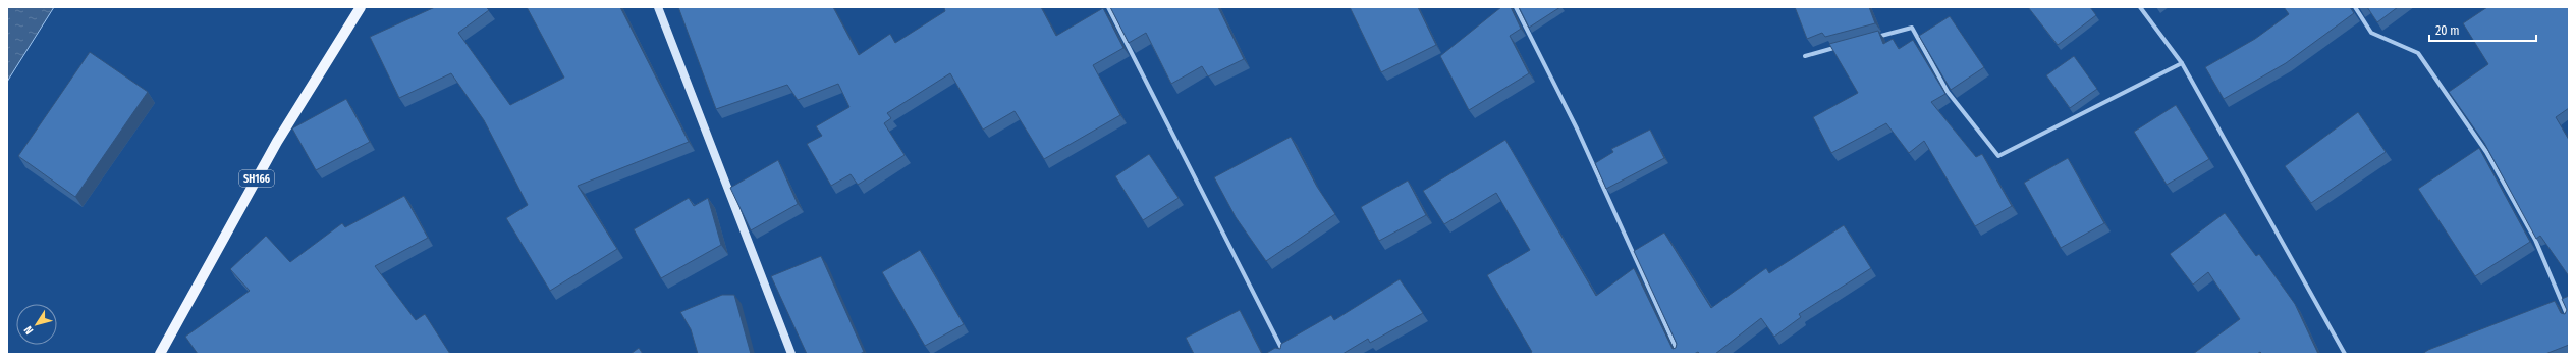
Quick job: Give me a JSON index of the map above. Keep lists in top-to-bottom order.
{
  "streets": {
    "main road": ["SH166"]
  },
  "scale_bar": "20 m",
  "north": "bottom left"
}
